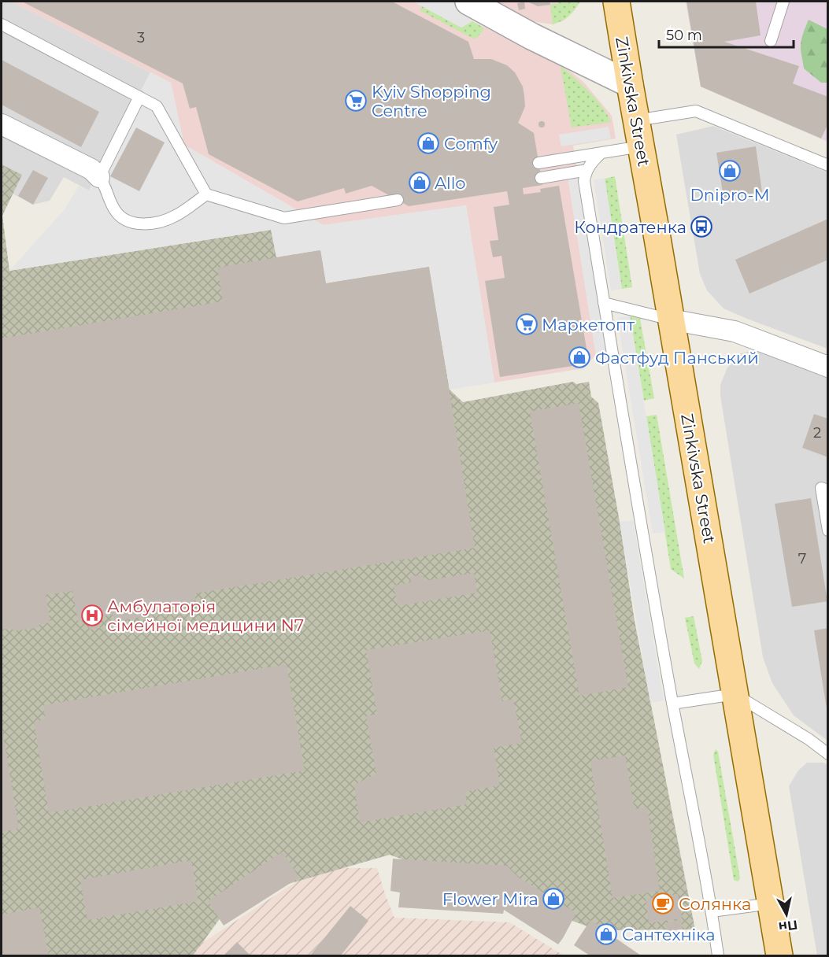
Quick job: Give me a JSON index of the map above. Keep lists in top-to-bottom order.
{
  "streets": {
    "main road": ["Zinkivska Street"]
  },
  "places": {
    "supermarket": ["Kyiv Shopping Centre", "Маркетопт"],
    "shop": [
      "Comfy",
      "Dnipro-M",
      "Allo",
      "Фастфуд Панський",
      "Flower Mira",
      "Сантехніка"
    ],
    "bus stop": ["Кондратенка"],
    "hospital": ["Амбулаторія сімейної медицини N7"],
    "cafe": ["Солянка"]
  },
  "house_numbers": ["3", "2", "7"],
  "scale_bar": "50 m",
  "north": "bottom"
}
